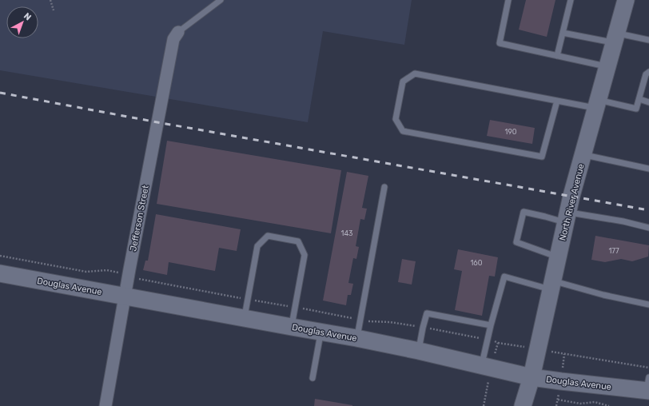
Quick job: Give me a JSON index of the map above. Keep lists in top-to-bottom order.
{
  "streets": {
    "street": ["North River Avenue", "Jefferson Street", "Douglas Avenue"]
  },
  "crossings": [
    ["North River Avenue", "Douglas Avenue"],
    ["Jefferson Street", "Douglas Avenue"]
  ],
  "house_numbers": [
    "190",
    "143",
    "177",
    "160"
  ],
  "north": "top right"
}
